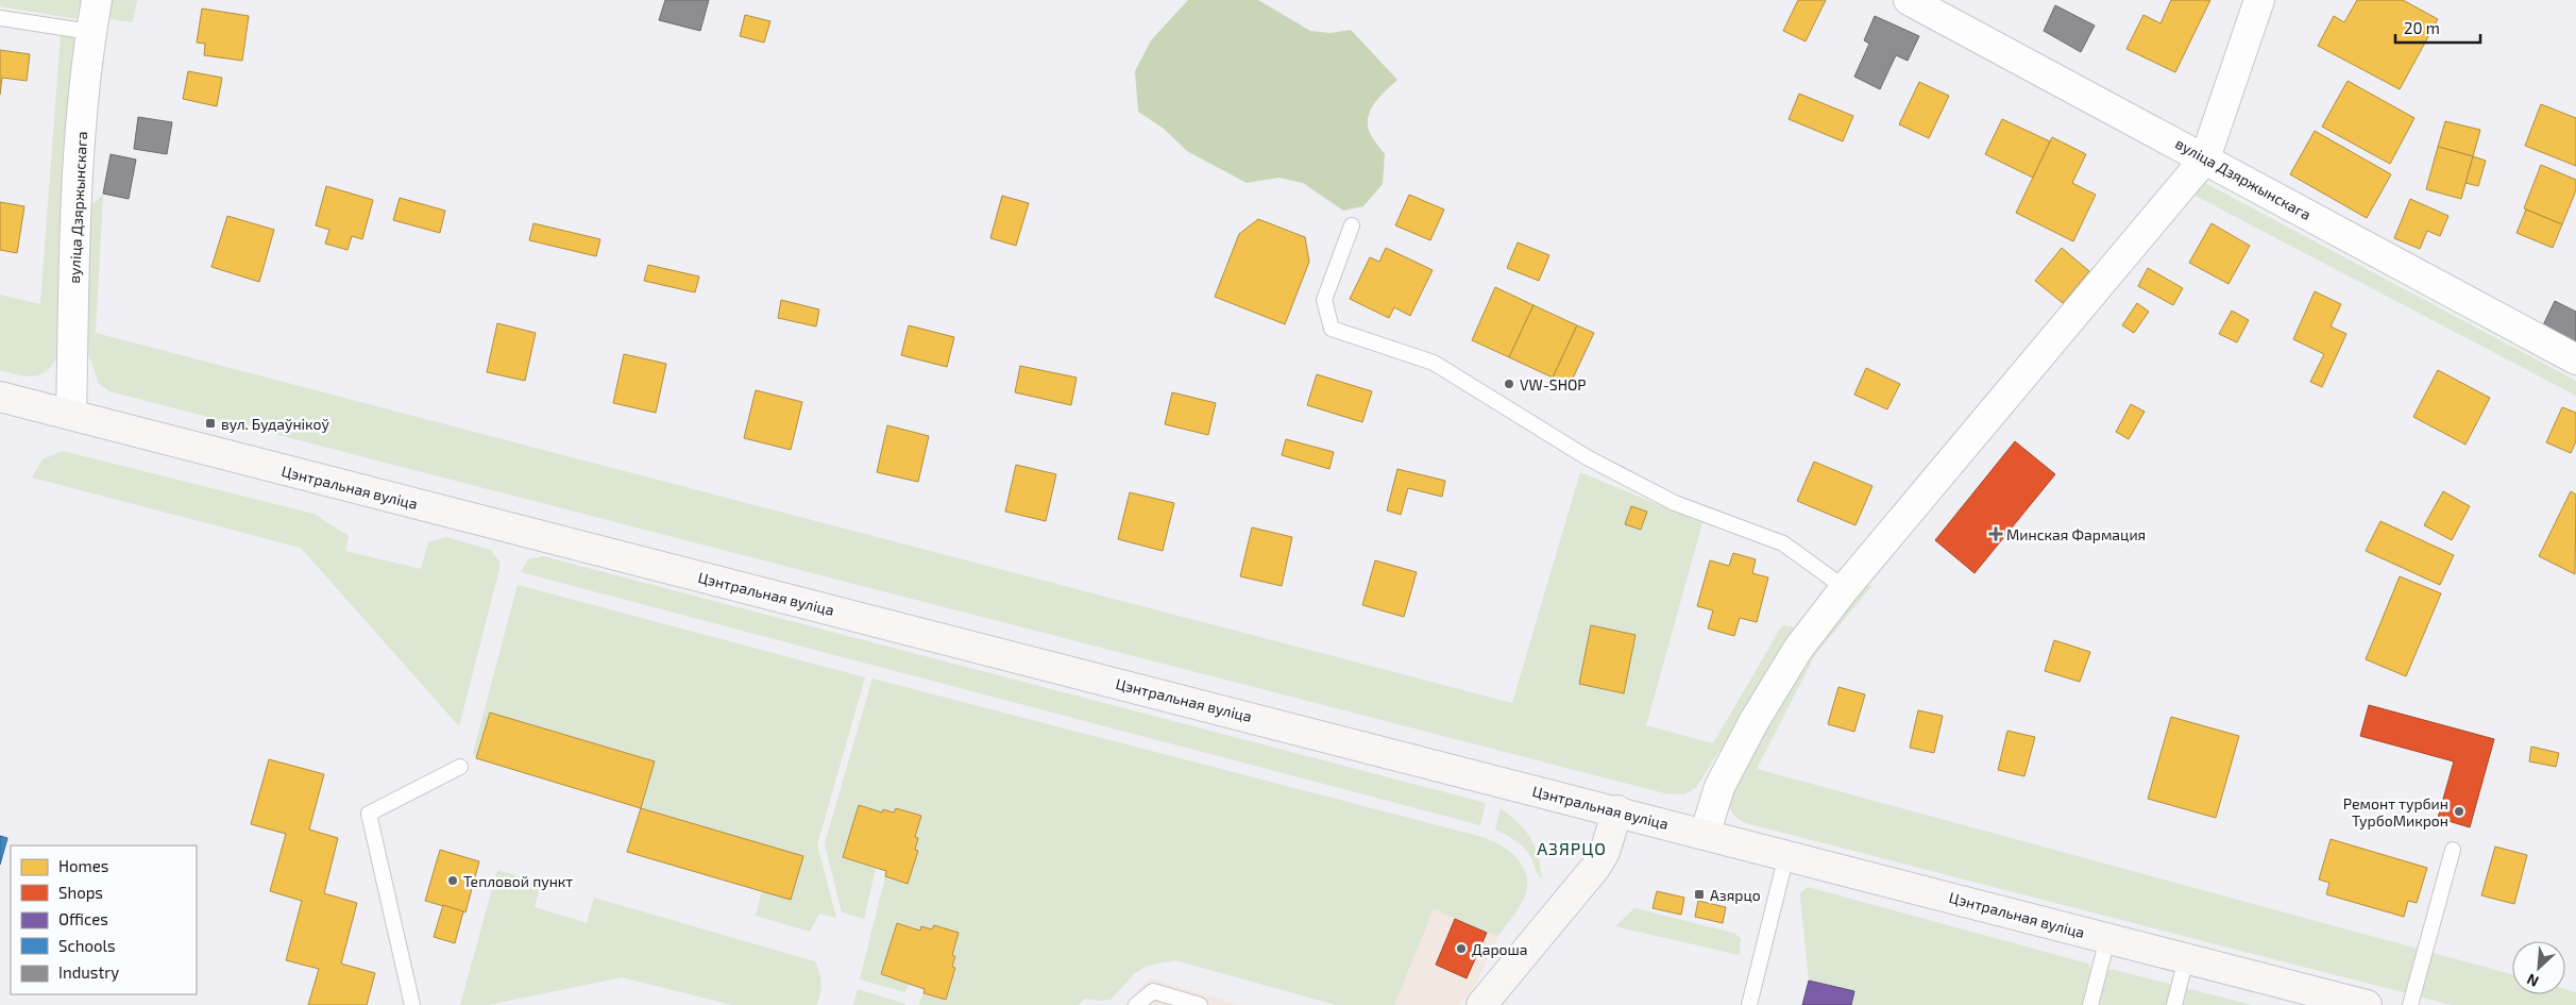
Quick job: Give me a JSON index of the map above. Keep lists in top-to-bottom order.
{
  "streets": {
    "main road": ["Цэнтральная вуліца"],
    "street": ["вуліца Дзяржынскага"]
  },
  "crossings": [
    ["вуліца Дзяржынскага", "Цэнтральная вуліца"]
  ],
  "districts": ["АЗЯРЦО"],
  "places": {
    "other": [
      "VW-SHOP",
      "Ремонт турбин ТурбоМикрон",
      "Тепловой пункт",
      "Дароша"
    ],
    "transit": ["вул. Будаўнікоў", "Азярцо"],
    "health": ["Минская Фармация"]
  },
  "legend": [
    "Homes",
    "Shops",
    "Offices",
    "Schools",
    "Industry"
  ],
  "scale_bar": "20 m",
  "north": "bottom left"
}
